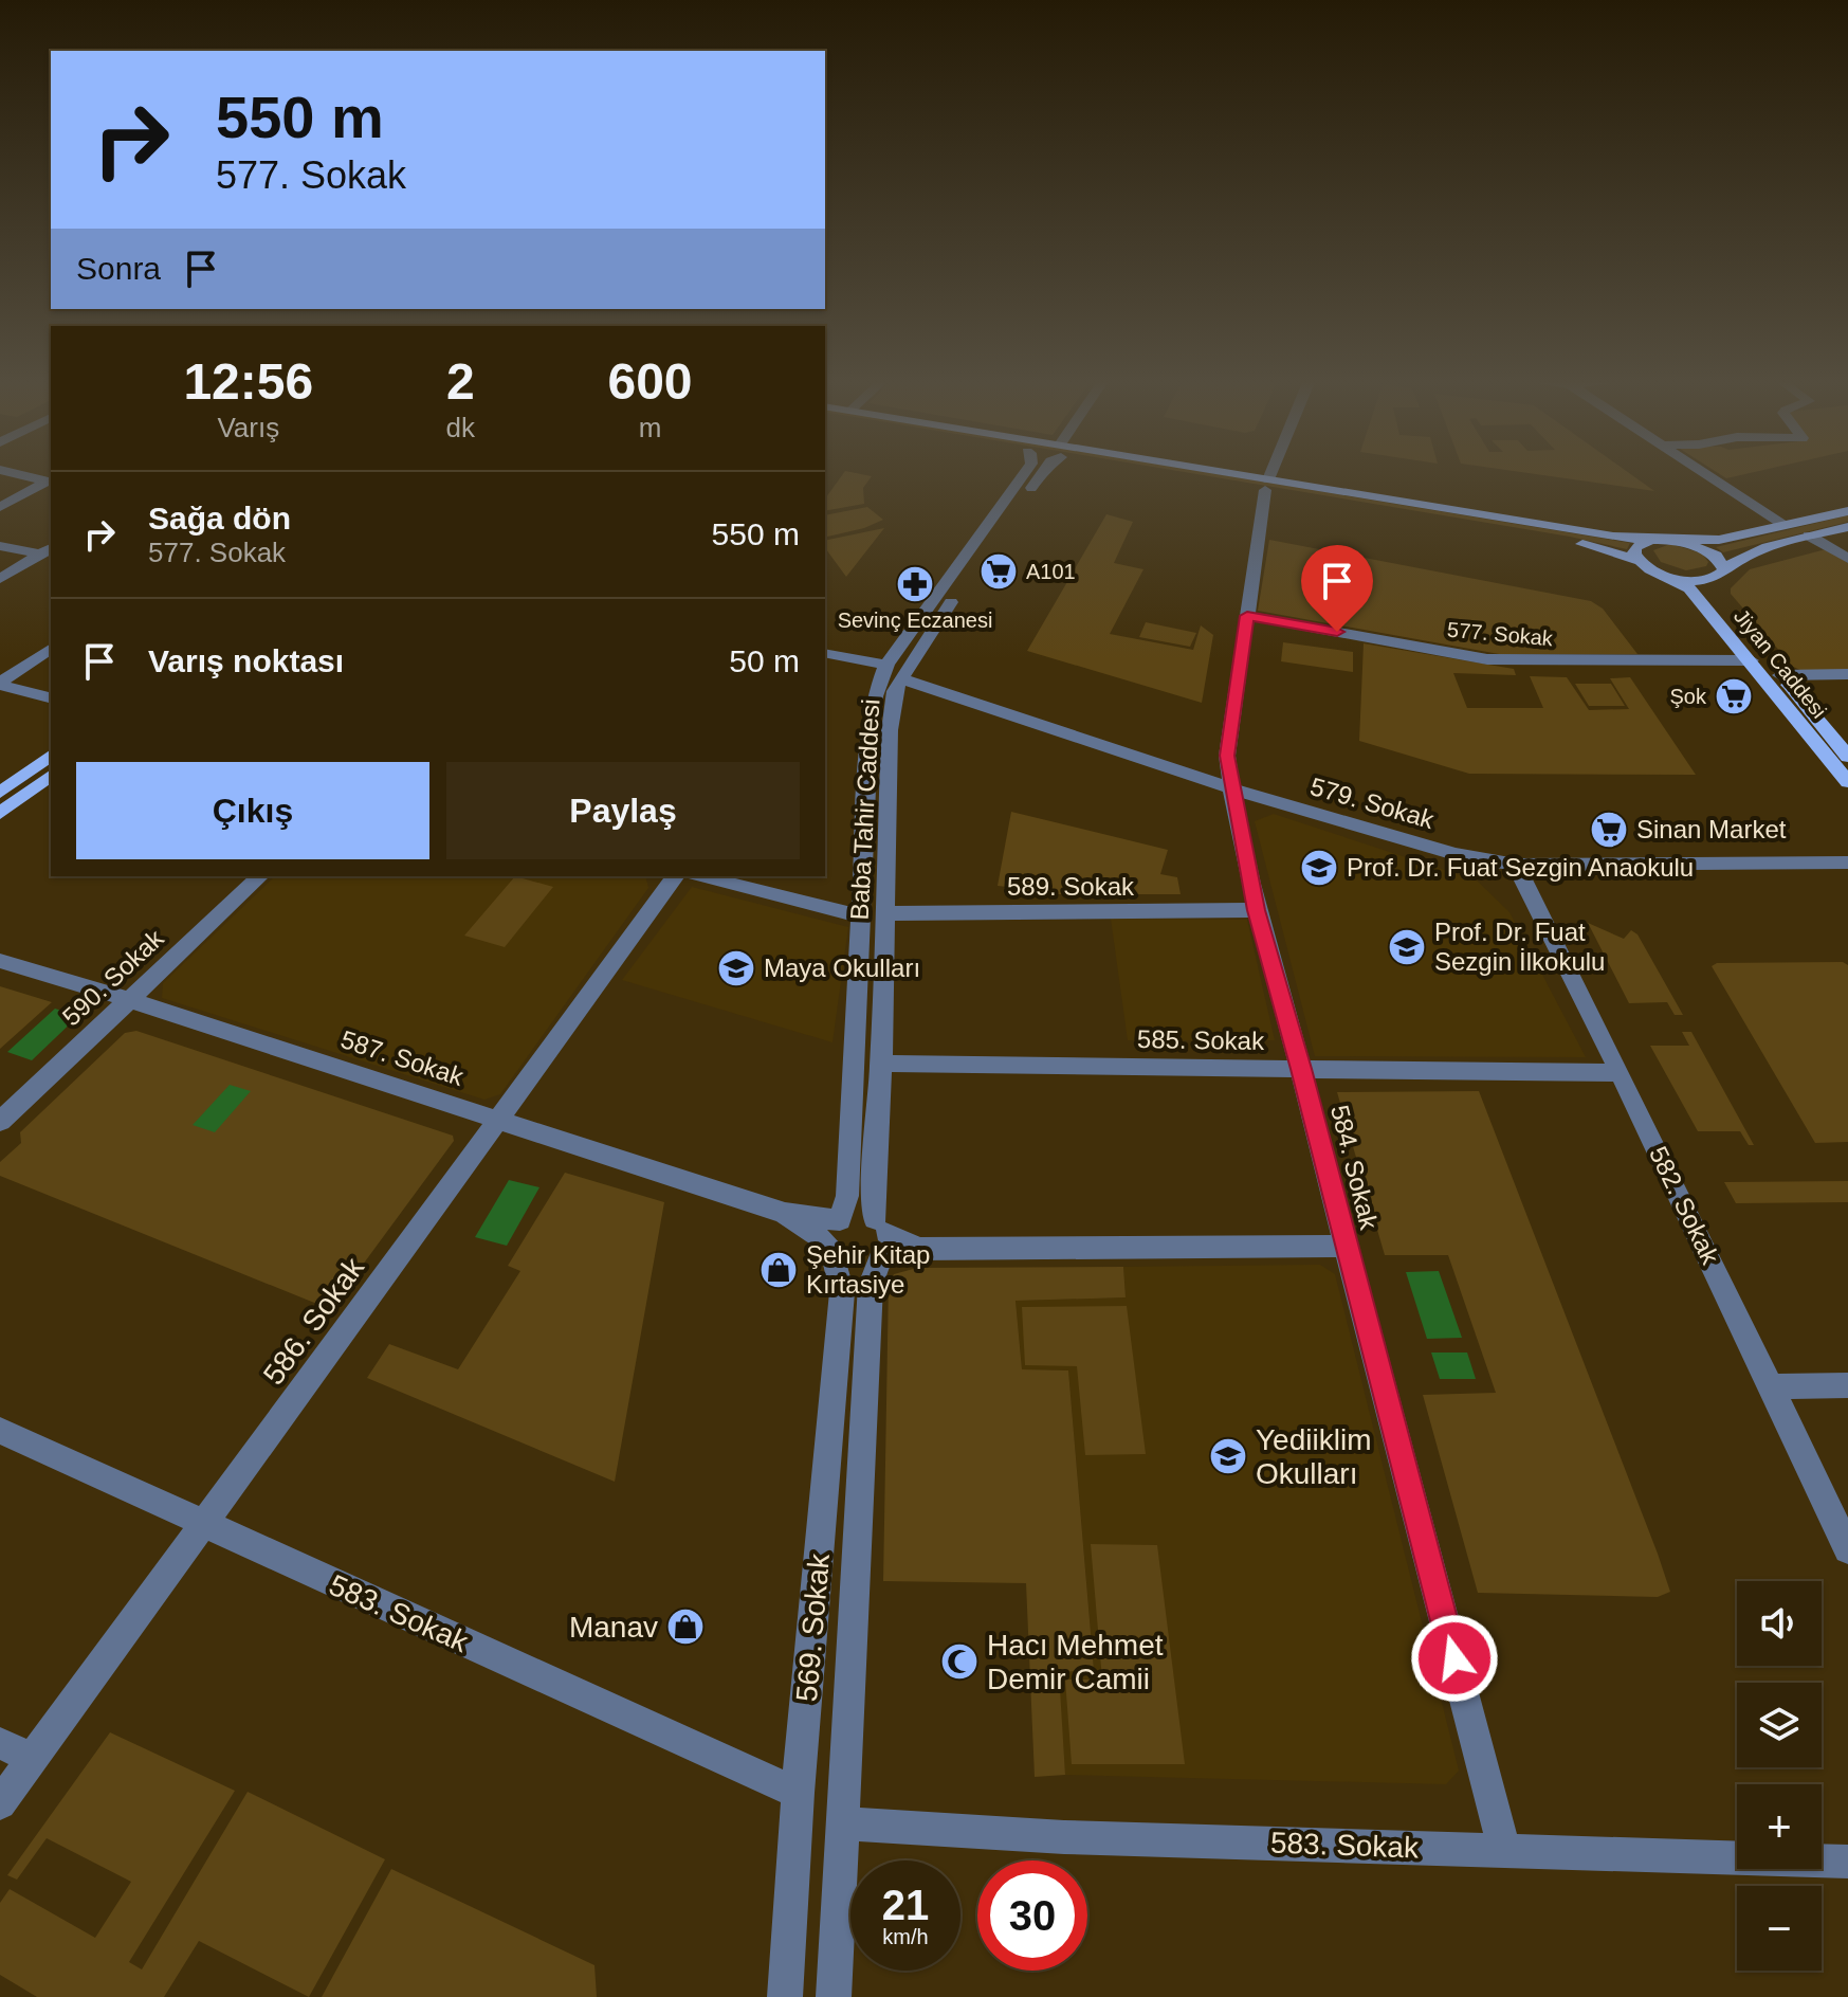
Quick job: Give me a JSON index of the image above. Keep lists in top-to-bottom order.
{
  "streets": {
    "main road": ["Jiyan Caddesi"],
    "street": [
      "577. Sokak",
      "579. Sokak",
      "Baba Tahir Caddesi",
      "589. Sokak",
      "590. Sokak",
      "585. Sokak",
      "587. Sokak",
      "584. Sokak",
      "582. Sokak",
      "586. Sokak",
      "583. Sokak",
      "569. Sokak"
    ]
  },
  "crossings": [
    ["577. Sokak", "Jiyan Caddesi"],
    ["577. Sokak", "584. Sokak"],
    ["579. Sokak", "Baba Tahir Caddesi"],
    ["579. Sokak", "584. Sokak"],
    ["579. Sokak", "582. Sokak"],
    ["Baba Tahir Caddesi", "589. Sokak"],
    ["Baba Tahir Caddesi", "585. Sokak"],
    ["Baba Tahir Caddesi", "583. Sokak"],
    ["Baba Tahir Caddesi", "569. Sokak"],
    ["589. Sokak", "584. Sokak"],
    ["590. Sokak", "587. Sokak"],
    ["585. Sokak", "584. Sokak"],
    ["585. Sokak", "582. Sokak"],
    ["587. Sokak", "586. Sokak"],
    ["584. Sokak", "583. Sokak"],
    ["586. Sokak", "583. Sokak"],
    ["583. Sokak", "569. Sokak"]
  ],
  "places": {
    "supermarket": ["A101", "Şok", "Sinan Market"],
    "pharmacy": ["Sevinç Eczanesi"],
    "school or university": [
      "Prof. Dr. Fuat Sezgin Anaokulu",
      "Prof. Dr. Fuat Sezgin İlkokulu",
      "Maya Okulları",
      "Yediiklim Okulları"
    ],
    "shop": ["Şehir Kitap Kırtasiye", "Manav"],
    "mosque": ["Hacı Mehmet Demir Camii"]
  },
  "page": {
    "turn": ["550 m", "577. Sokak"],
    "then": "Sonra",
    "eta": [
      "12:56",
      "Varış",
      "2",
      "dk",
      "600",
      "m"
    ],
    "list": [
      {
        "name": "Sağa dön",
        "note": "577. Sokak",
        "value": "550 m"
      },
      {
        "name": "Varış noktası",
        "value": "50 m"
      }
    ],
    "buttons": ["Çıkış", "Paylaş"],
    "map_buttons": ["+", "−"],
    "speed": "21 km/h",
    "limit": "30"
  }
}
